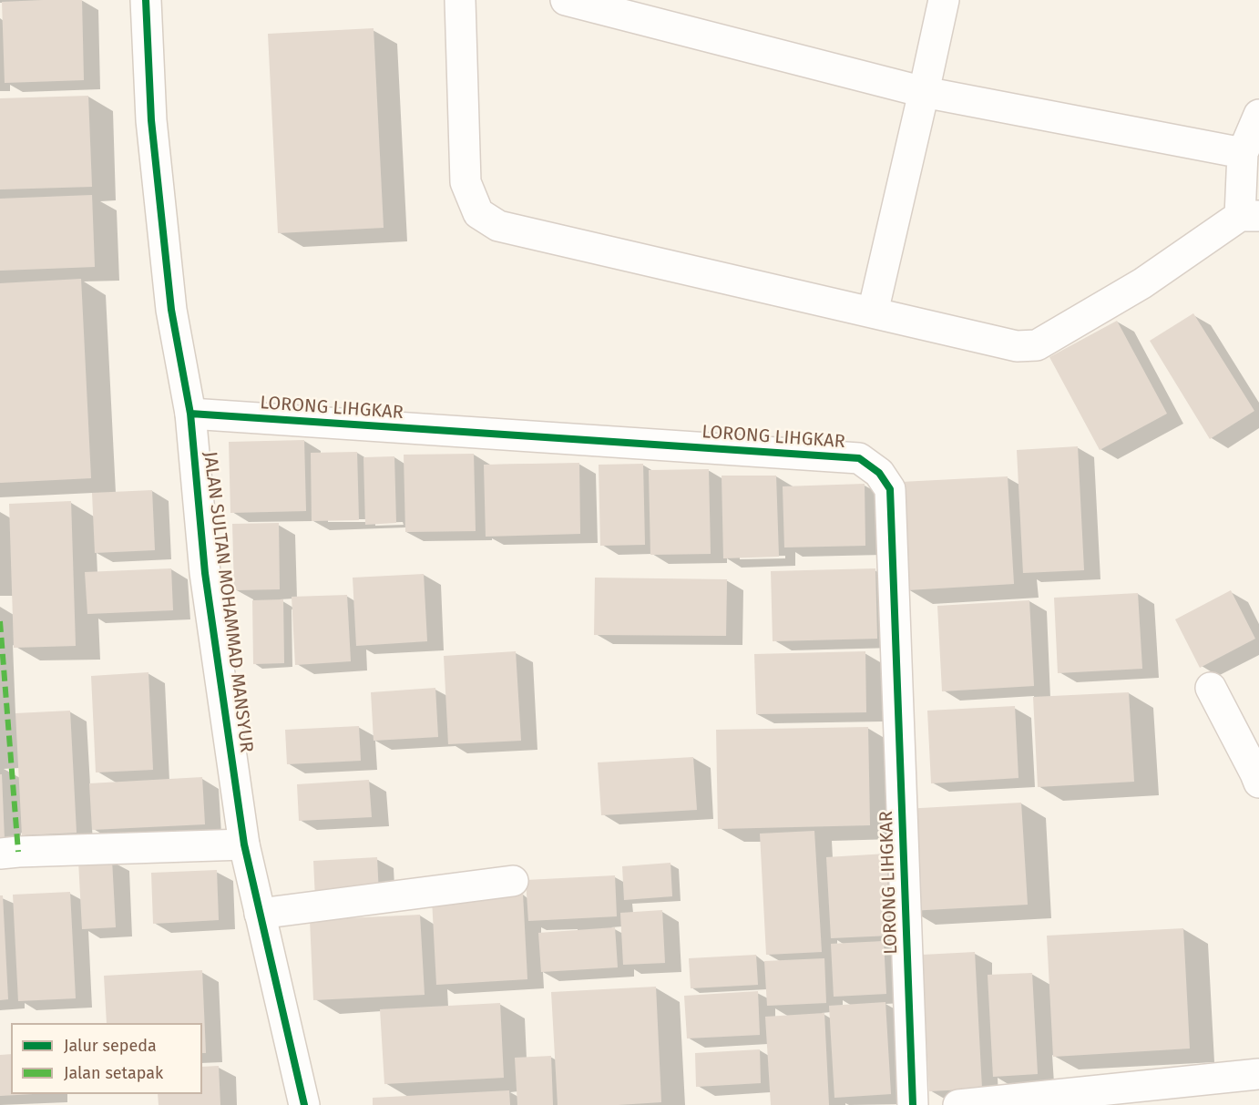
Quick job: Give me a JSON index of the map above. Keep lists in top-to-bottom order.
{
  "streets": {
    "street": ["LORONG LIHGKAR", "JALAN SULTAN MOHAMMAD MANSYUR"]
  },
  "crossings": [
    ["LORONG LIHGKAR", "JALAN SULTAN MOHAMMAD MANSYUR"]
  ],
  "legend": ["Jalur sepeda", "Jalan setapak"]
}
